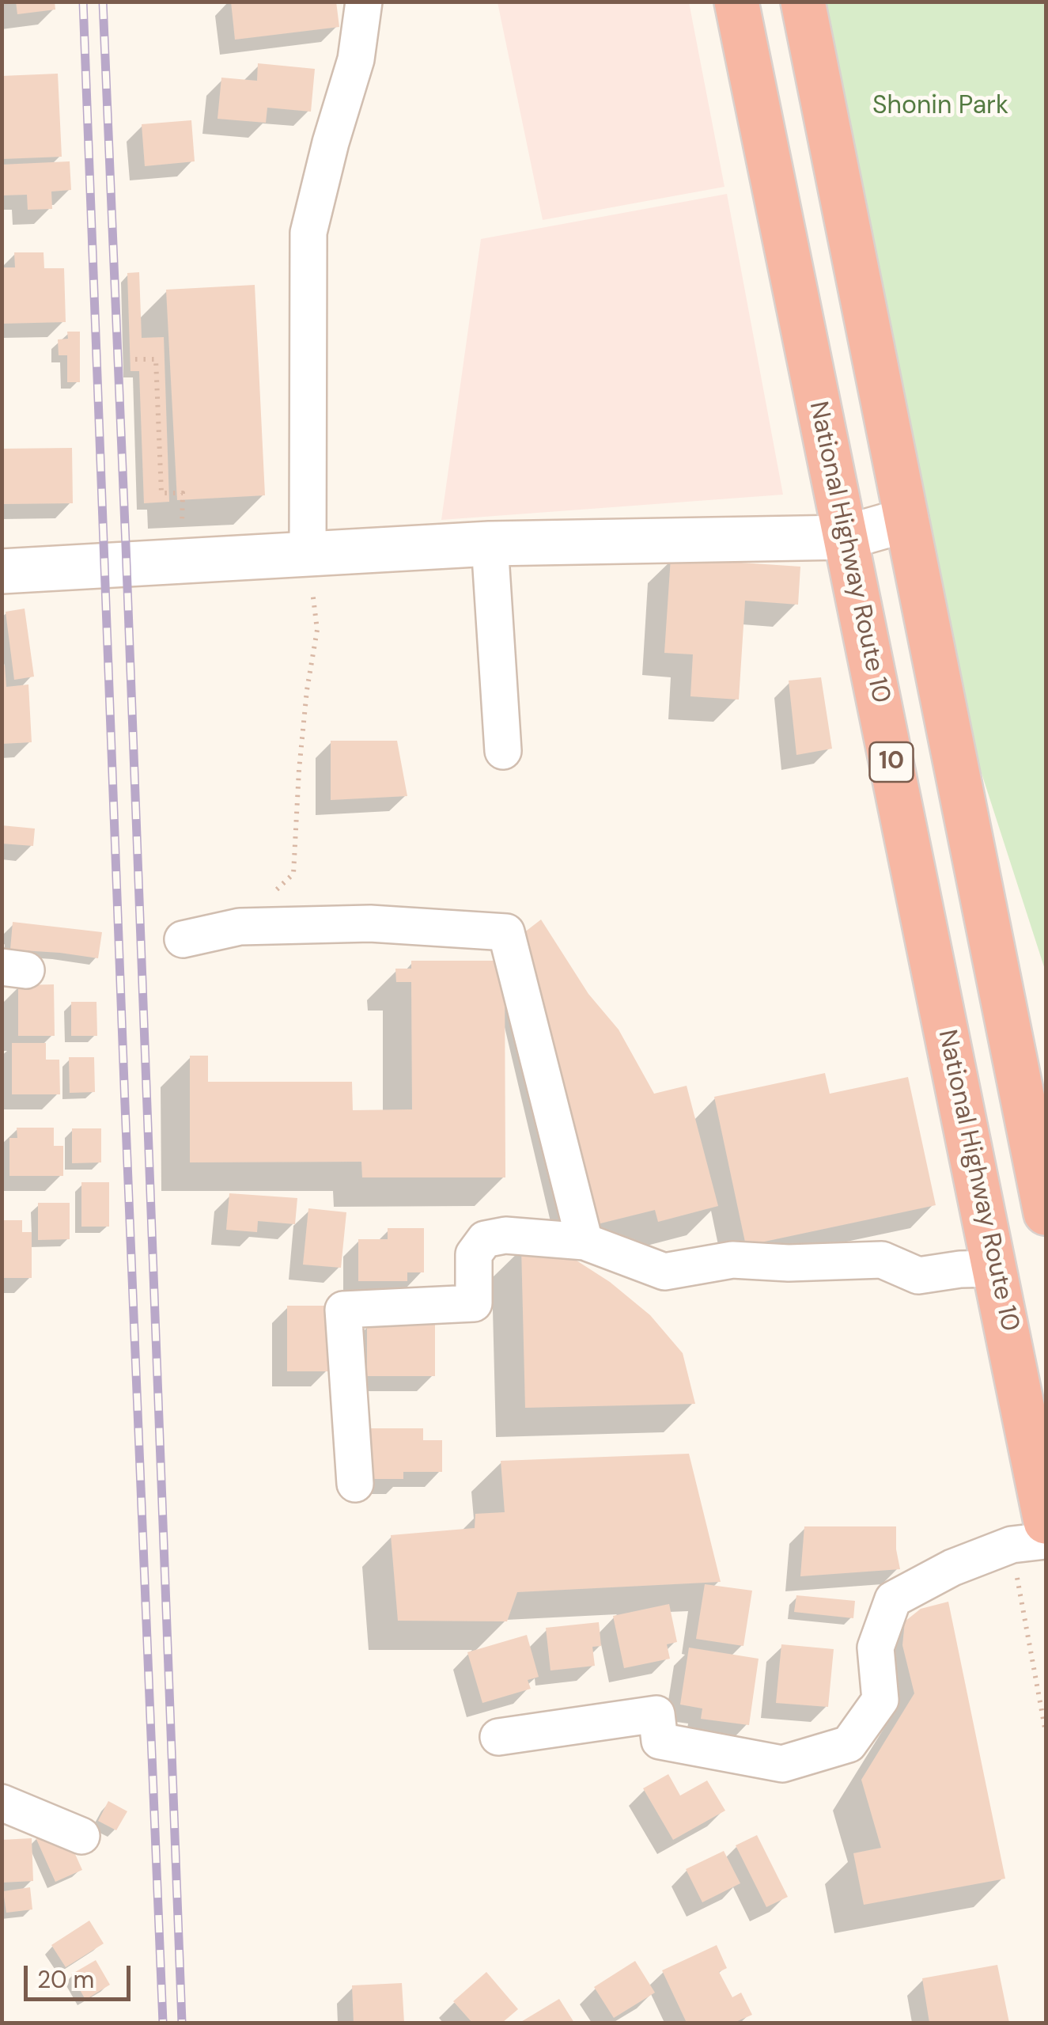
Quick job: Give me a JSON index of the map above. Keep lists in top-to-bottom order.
{
  "streets": {
    "highway": ["National Highway Route 10", "10"]
  },
  "parks": ["Shonin Park"],
  "scale_bar": "20 m"
}
